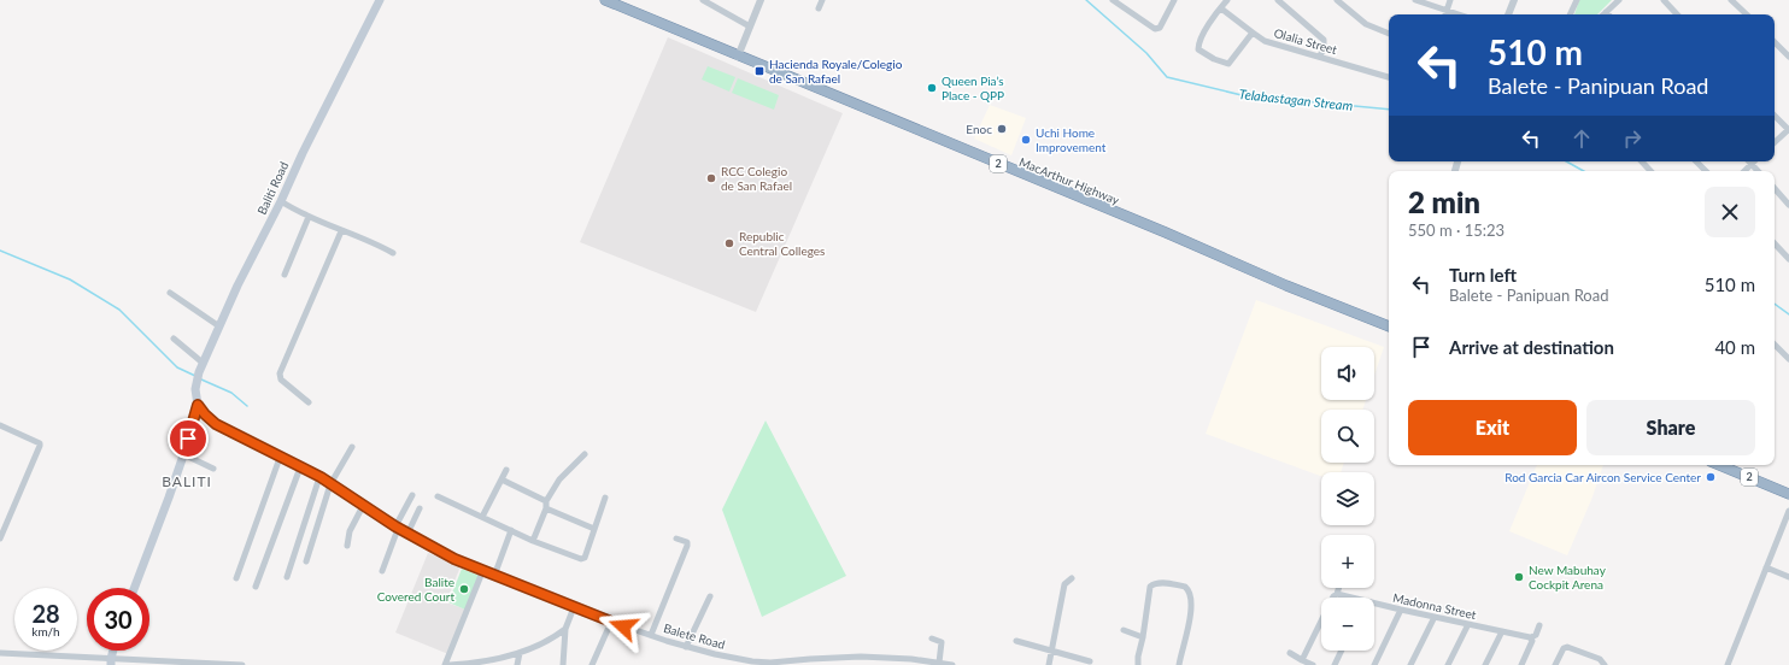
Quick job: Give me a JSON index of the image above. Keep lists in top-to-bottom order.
{
  "streets": {
    "highway": ["2", "MacArthur Highway"],
    "main road": ["Baliti Road"],
    "street": ["Olalia Street", "Madonna Street", "Balete Road"]
  },
  "crossings": [
    ["Baliti Road", "Balete Road"]
  ],
  "districts": ["BALITI"],
  "water": ["Telabastagan Stream"],
  "places": {
    "transit": ["Hacienda Royale/Colegio de San Rafael"],
    "other": [
      "Queen Pia’s Place - QPP",
      "Enoc",
      "Uchi Home Improvement",
      "RCC Colegio de San Rafael",
      "Republic Central Colleges",
      "Rod Garcia Car Aircon Service Center",
      "New Mabuhay Cockpit Arena",
      "Balite Covered Court"
    ]
  },
  "page": {
    "turn": ["510 m", "Balete - Panipuan Road"],
    "heading": ["2 min", "550 m · 15:23"],
    "list": [
      {
        "name": "Turn left",
        "note": "Balete - Panipuan Road",
        "value": "510 m"
      },
      {
        "name": "Arrive at destination",
        "value": "40 m"
      }
    ],
    "map_buttons": ["+", "−"],
    "buttons": ["Exit", "Share"],
    "speed": "28 km/h",
    "limit": "30"
  }
}
